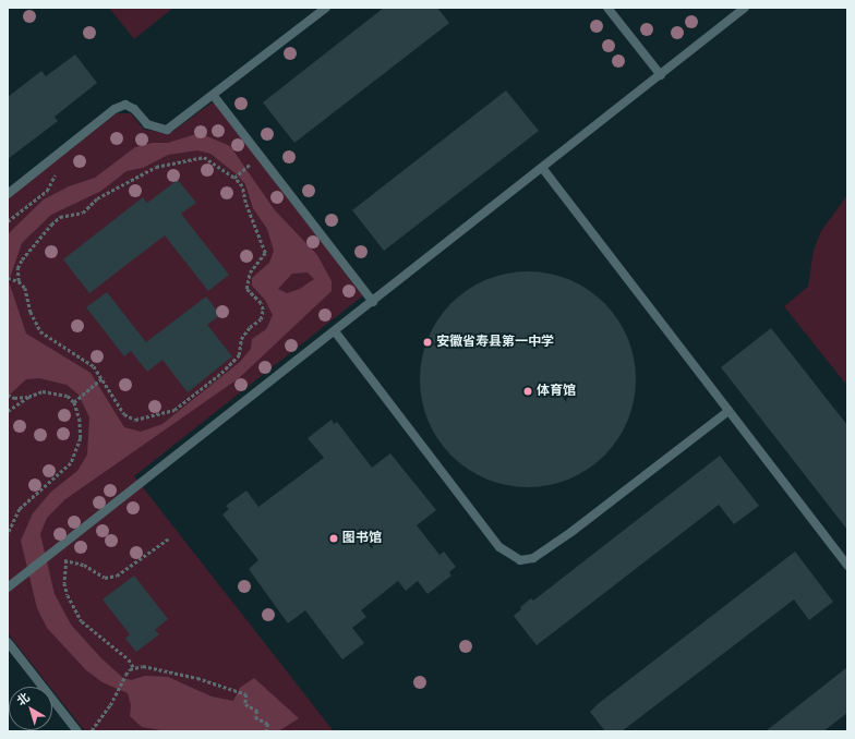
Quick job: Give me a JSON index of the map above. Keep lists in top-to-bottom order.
{
  "places": ["安徽省寿县第一中学", "体育馆", "图书馆"],
  "north": "top left"
}
